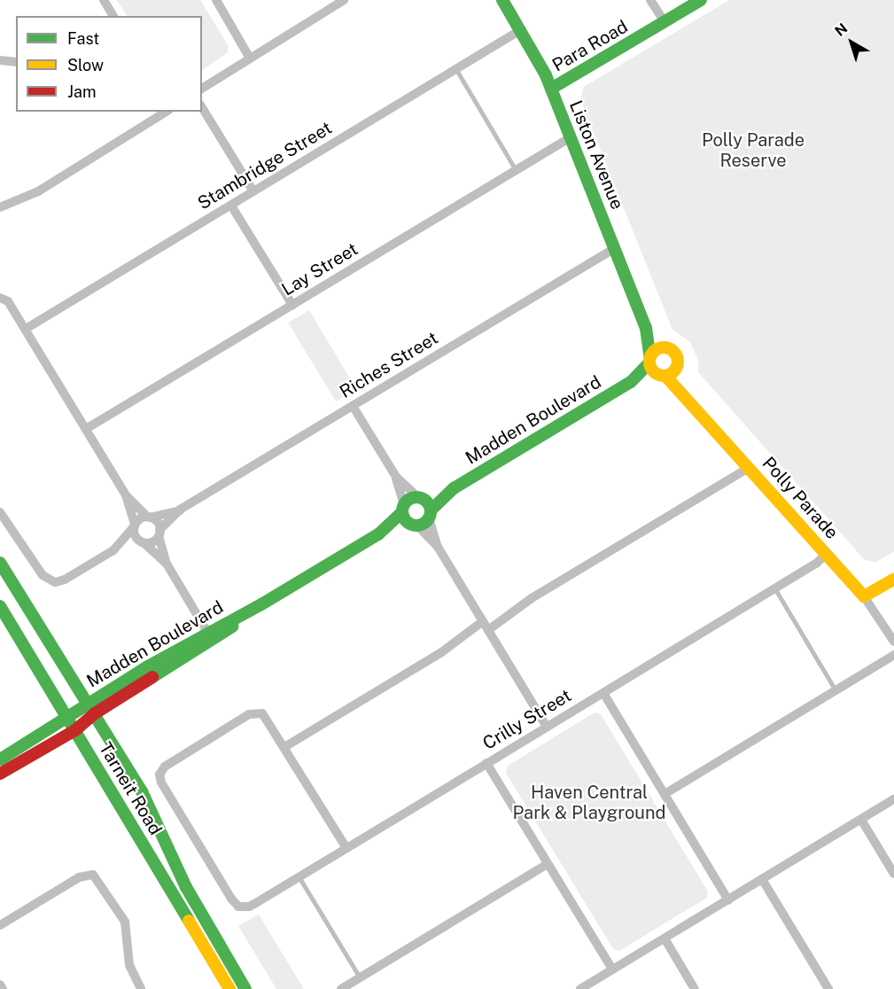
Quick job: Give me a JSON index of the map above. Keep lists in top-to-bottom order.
{
  "streets": {
    "street": [
      "Para Road",
      "Liston Avenue",
      "Stambridge Street",
      "Lay Street",
      "Riches Street",
      "Madden Boulevard",
      "Polly Parade",
      "Crilly Street",
      "Tarneit Road"
    ]
  },
  "crossings": [
    ["Para Road", "Liston Avenue"],
    ["Liston Avenue", "Stambridge Street"],
    ["Liston Avenue", "Lay Street"],
    ["Liston Avenue", "Riches Street"],
    ["Liston Avenue", "Madden Boulevard"],
    ["Liston Avenue", "Polly Parade"],
    ["Madden Boulevard", "Polly Parade"],
    ["Madden Boulevard", "Tarneit Road"],
    ["Polly Parade", "Crilly Street"]
  ],
  "parks": ["Polly Parade Reserve", "Haven Central Park & Playground"],
  "legend": ["Fast", "Slow", "Jam"],
  "north": "top left"
}
